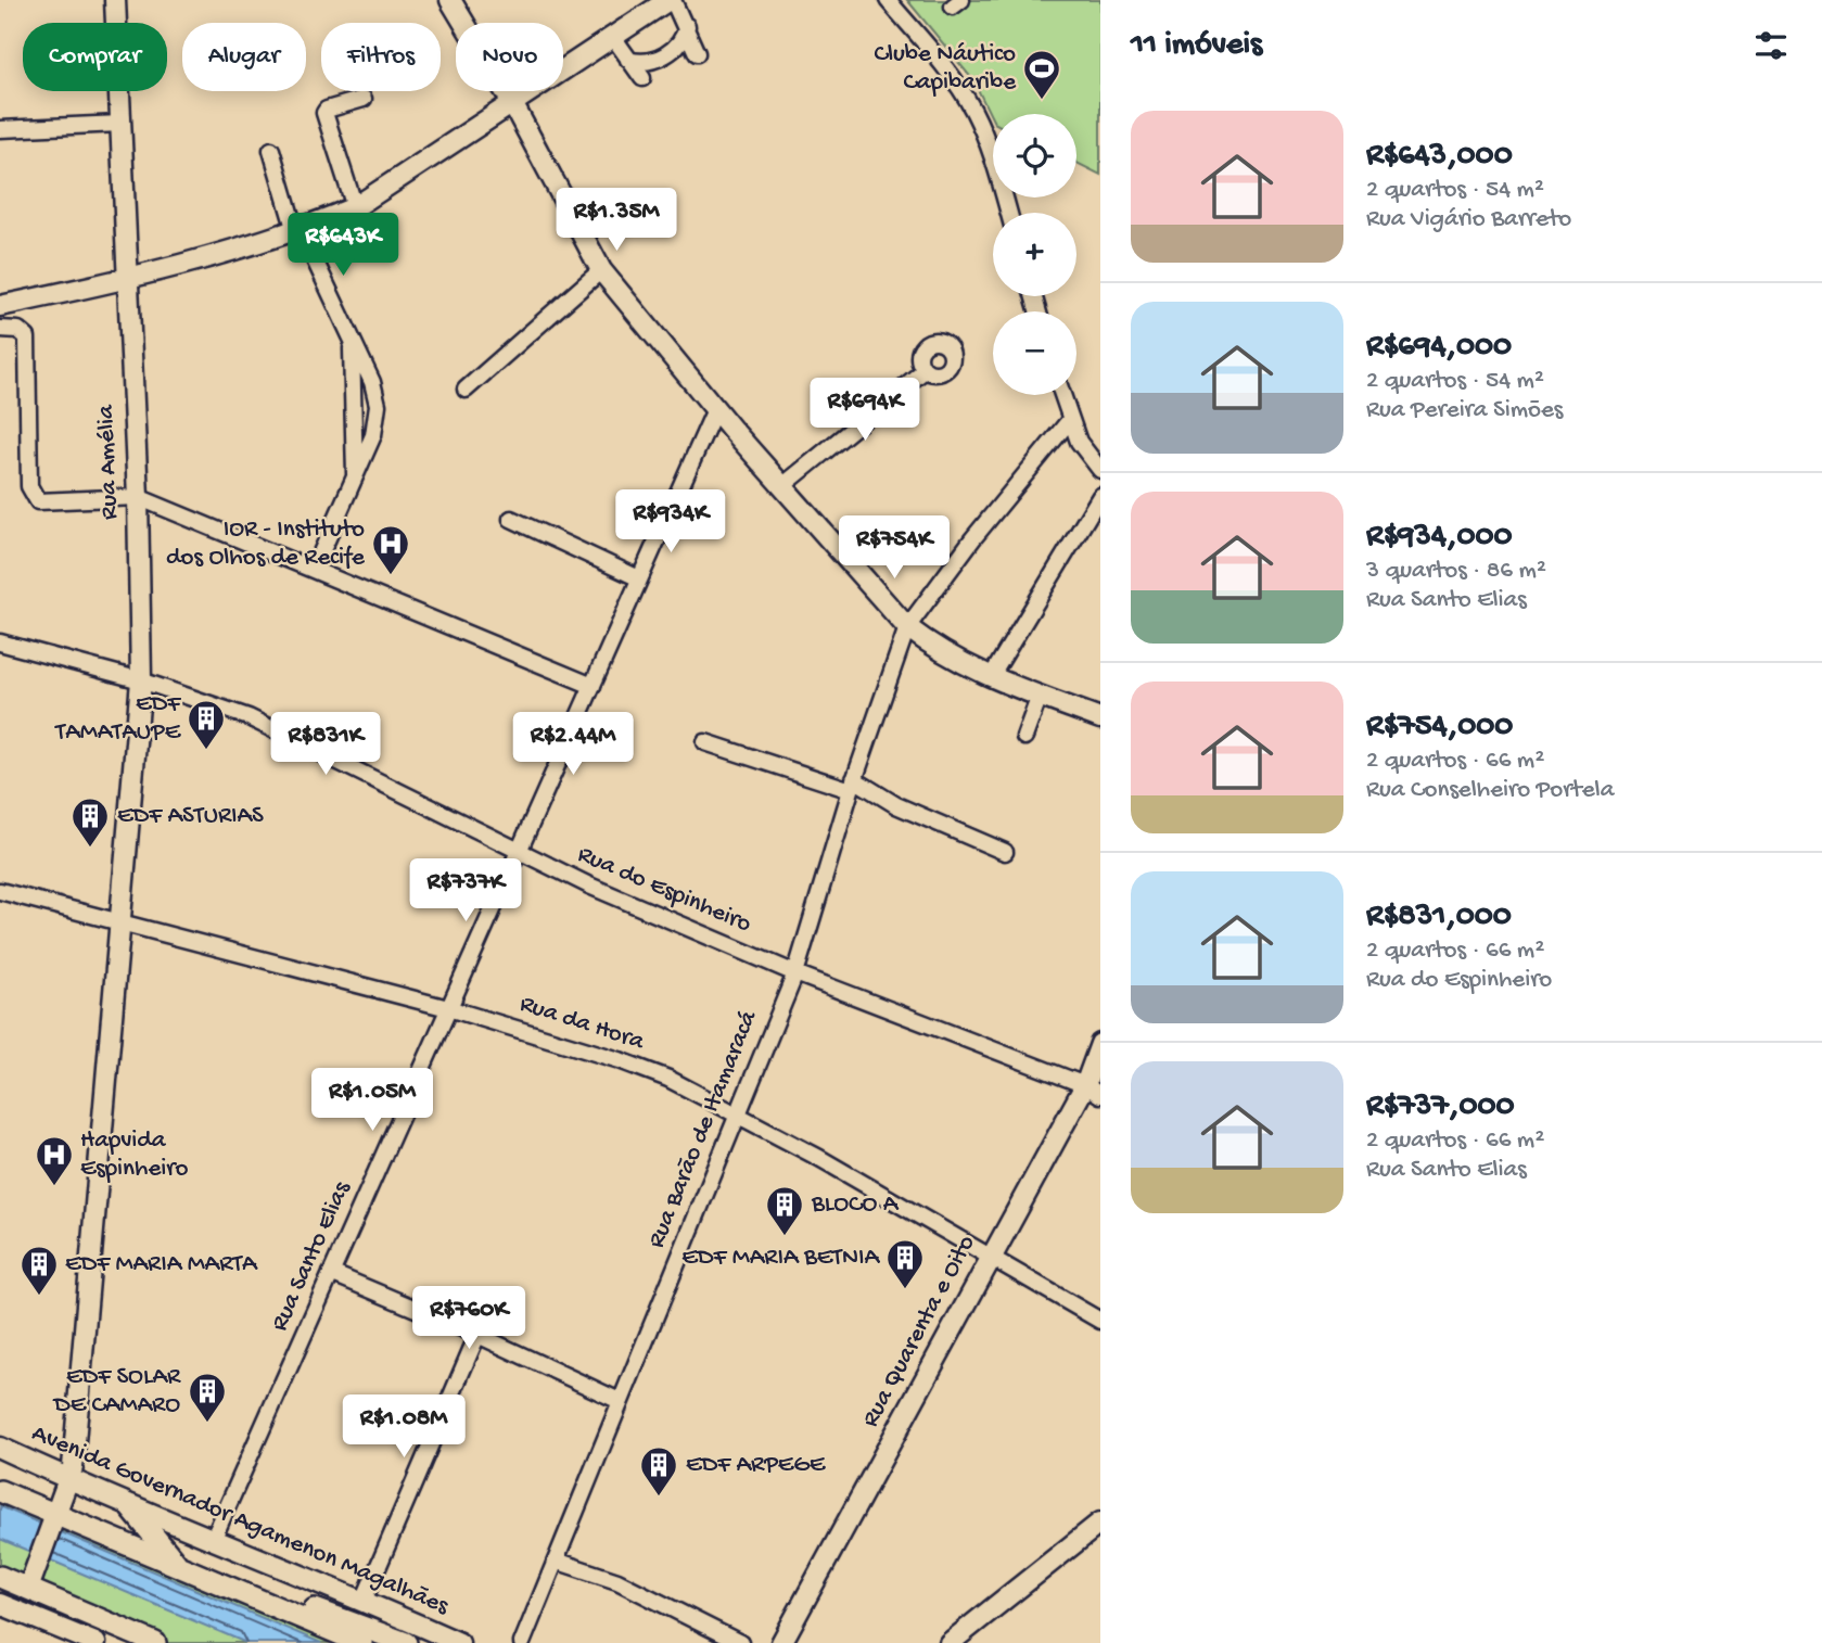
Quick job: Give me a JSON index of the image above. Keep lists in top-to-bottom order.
{
  "streets": {
    "main road": ["Rua Amélia", "Rua Quarenta e Oito", "Avenida Governador Agamenon Magalhães"],
    "street": [
      "Rua do Espinheiro",
      "Rua da Hora",
      "Rua Barão de Itamaracá",
      "Rua Santo Elias"
    ]
  },
  "crossings": [
    ["Rua Amélia", "Rua do Espinheiro"],
    ["Rua Amélia", "Rua da Hora"],
    ["Rua Amélia", "Avenida Governador Agamenon Magalhães"],
    ["Rua do Espinheiro", "Rua Barão de Itamaracá"],
    ["Rua do Espinheiro", "Rua Santo Elias"],
    ["Rua do Espinheiro", "Rua Quarenta e Oito"],
    ["Rua da Hora", "Rua Barão de Itamaracá"],
    ["Rua da Hora", "Rua Santo Elias"],
    ["Rua da Hora", "Rua Quarenta e Oito"],
    ["Rua Santo Elias", "Avenida Governador Agamenon Magalhães"]
  ],
  "places": {
    "sports": ["Clube Náutico Capibaribe"],
    "hospital": ["IOR - Instituto dos Olhos de Recife", "Hapvida Espinheiro"],
    "building": [
      "EDF TAMATAUPE",
      "EDF ASTURIAS",
      "BLOCO A",
      "EDF MARIA BETNIA",
      "EDF MARIA MARTA",
      "EDF SOLAR DE CAMARO",
      "EDF ARPEGE"
    ]
  },
  "page": {
    "heading": "11 imóveis",
    "chip": [
      "Comprar",
      "Alugar",
      "Filtros",
      "Novo"
    ],
    "list": [
      {
        "name": "R$643,000",
        "note": "2 quartos · 54 m² · Rua Vigário Barreto"
      },
      {
        "name": "R$694,000",
        "note": "2 quartos · 54 m² · Rua Pereira Simões"
      },
      {
        "name": "R$934,000",
        "note": "3 quartos · 86 m² · Rua Santo Elias"
      },
      {
        "name": "R$754,000",
        "note": "2 quartos · 66 m² · Rua Conselheiro Portela"
      },
      {
        "name": "R$831,000",
        "note": "2 quartos · 66 m² · Rua do Espinheiro"
      },
      {
        "name": "R$737,000",
        "note": "2 quartos · 66 m² · Rua Santo Elias"
      }
    ],
    "map_buttons": ["+", "−"],
    "price": [
      "R$1.35M",
      "R$643K",
      "R$694K",
      "R$934K",
      "R$754K",
      "R$831K",
      "R$2.44M",
      "R$737K",
      "R$1.05M",
      "R$760K",
      "R$1.08M"
    ]
  }
}
